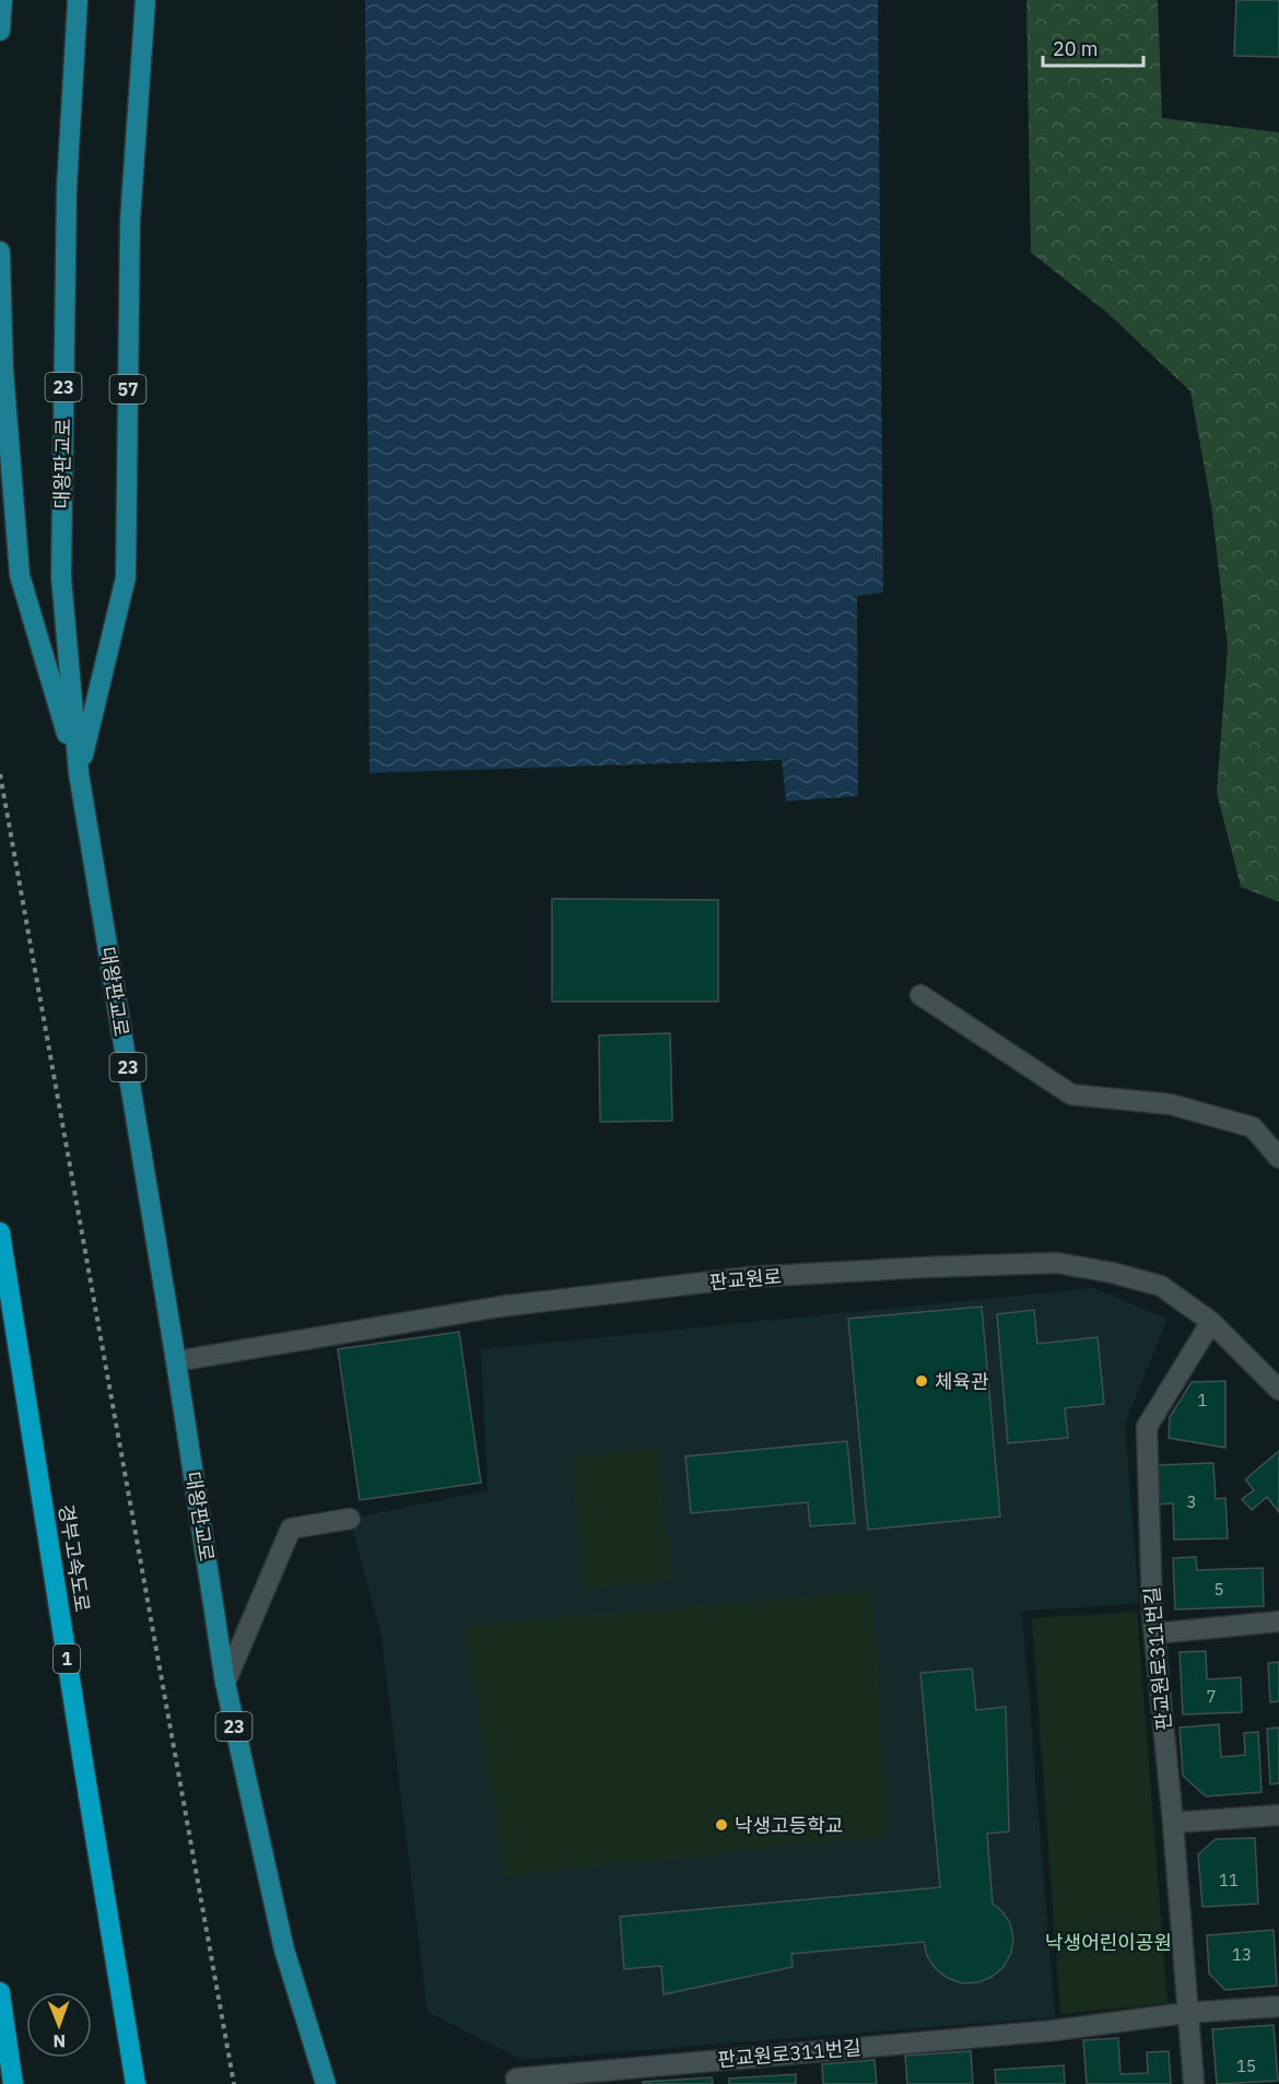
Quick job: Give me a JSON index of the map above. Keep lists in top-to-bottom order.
{
  "streets": {
    "highway": ["경부고속도로", "1"],
    "main road": ["23", "57", "대왕판교로"],
    "street": ["판교원로", "판교원로311번길"]
  },
  "crossings": [
    ["57", "대왕판교로"],
    ["대왕판교로", "판교원로"],
    ["판교원로", "판교원로311번길"]
  ],
  "parks": ["낙생어린이공원"],
  "places": ["체육관", "낙생고등학교"],
  "house_numbers": [
    "1",
    "3",
    "5",
    "7",
    "11",
    "13",
    "15"
  ],
  "scale_bar": "20 m",
  "north": "bottom"
}
